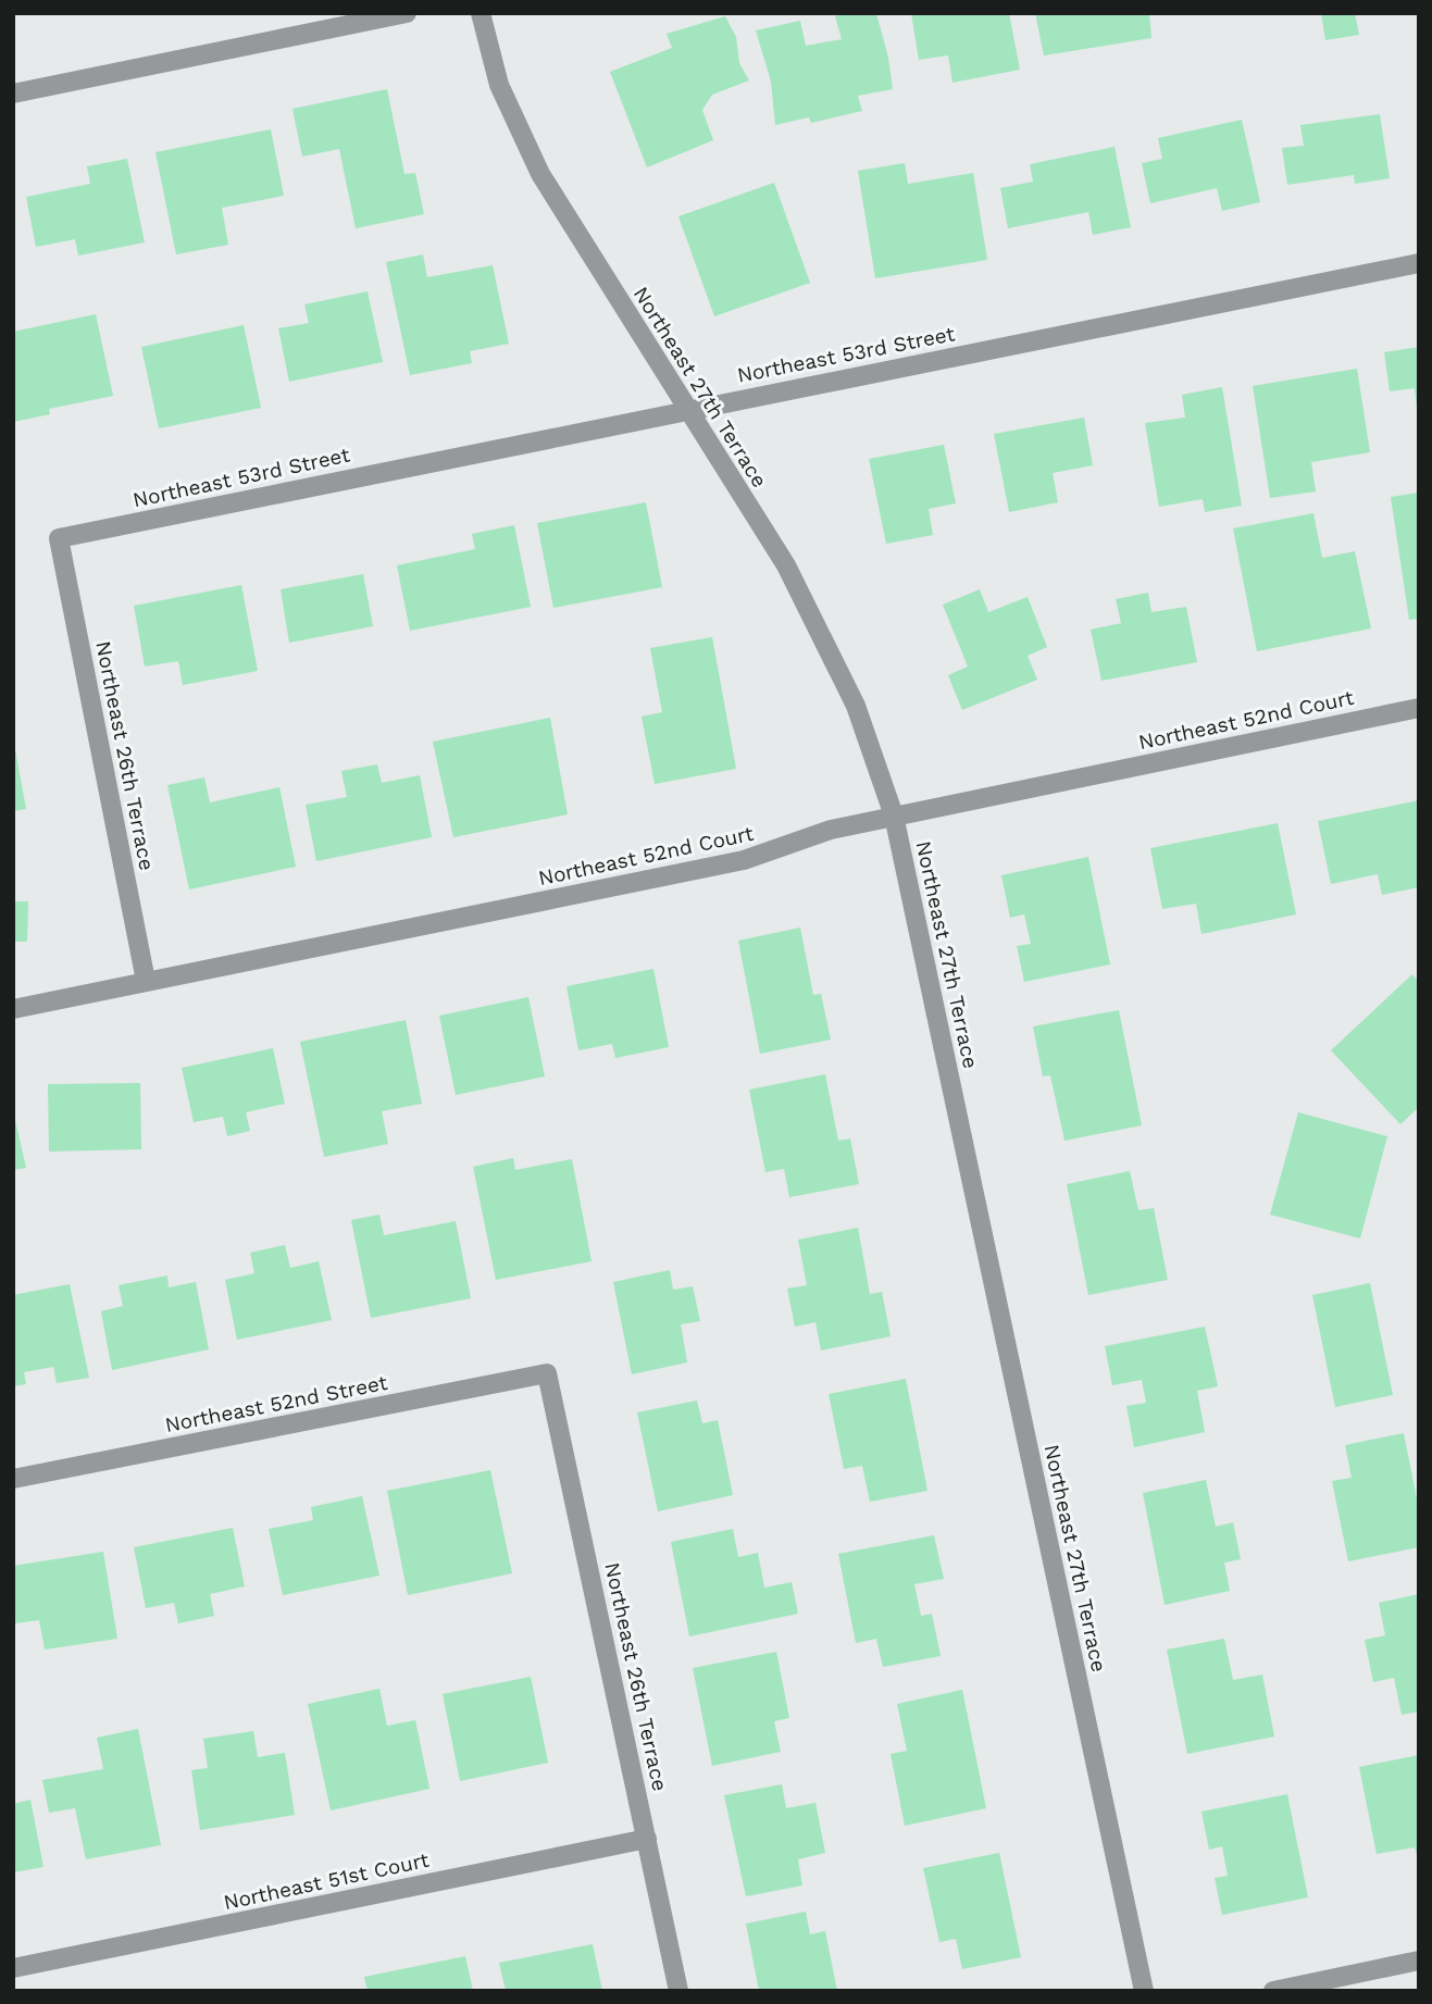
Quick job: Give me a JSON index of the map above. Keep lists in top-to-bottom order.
{
  "streets": {
    "street": [
      "Northeast 53rd Street",
      "Northeast 27th Terrace",
      "Northeast 52nd Court",
      "Northeast 26th Terrace",
      "Northeast 52nd Street",
      "Northeast 51st Court"
    ]
  },
  "crossings": [
    ["Northeast 53rd Street", "Northeast 27th Terrace"],
    ["Northeast 53rd Street", "Northeast 26th Terrace"],
    ["Northeast 27th Terrace", "Northeast 52nd Court"],
    ["Northeast 52nd Court", "Northeast 26th Terrace"],
    ["Northeast 26th Terrace", "Northeast 52nd Street"],
    ["Northeast 26th Terrace", "Northeast 51st Court"]
  ]
}
